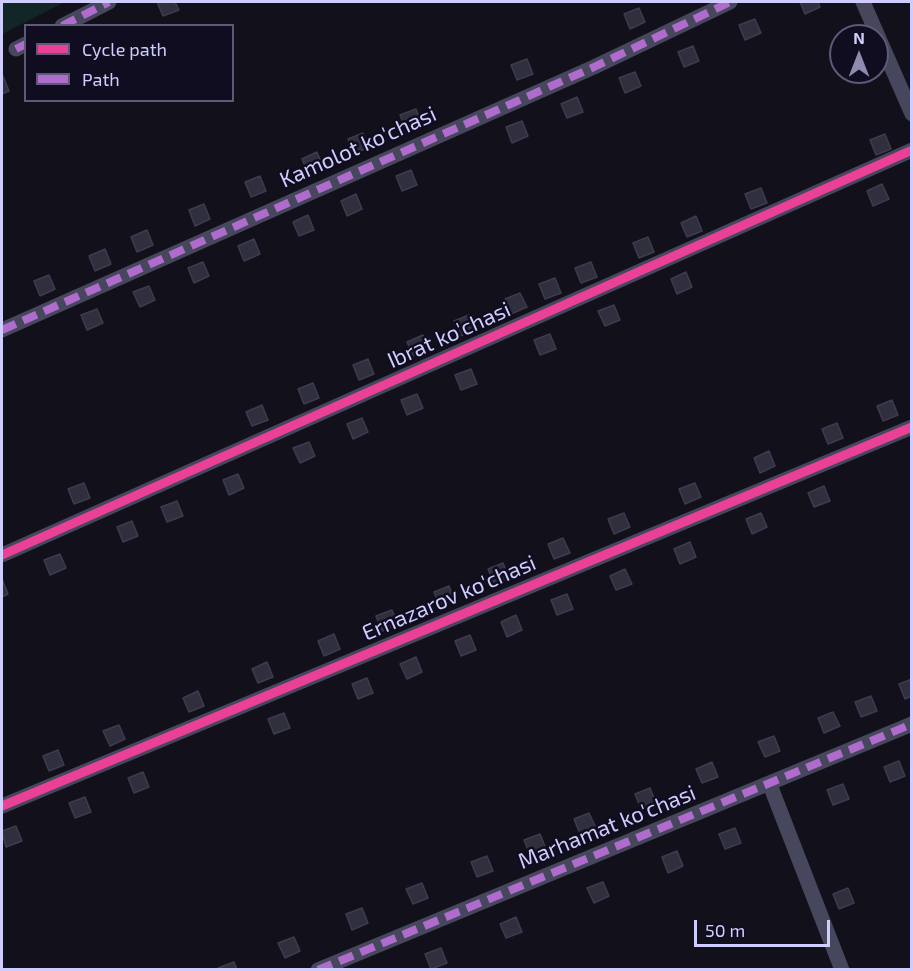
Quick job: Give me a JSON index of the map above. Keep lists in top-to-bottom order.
{
  "streets": {
    "street": [
      "Kamolot ko'chasi",
      "Ibrat ko'chasi",
      "Ernazarov ko'chasi",
      "Marhamat ko'chasi"
    ]
  },
  "legend": ["Cycle path", "Path"],
  "scale_bar": "50 m",
  "north": "top"
}
